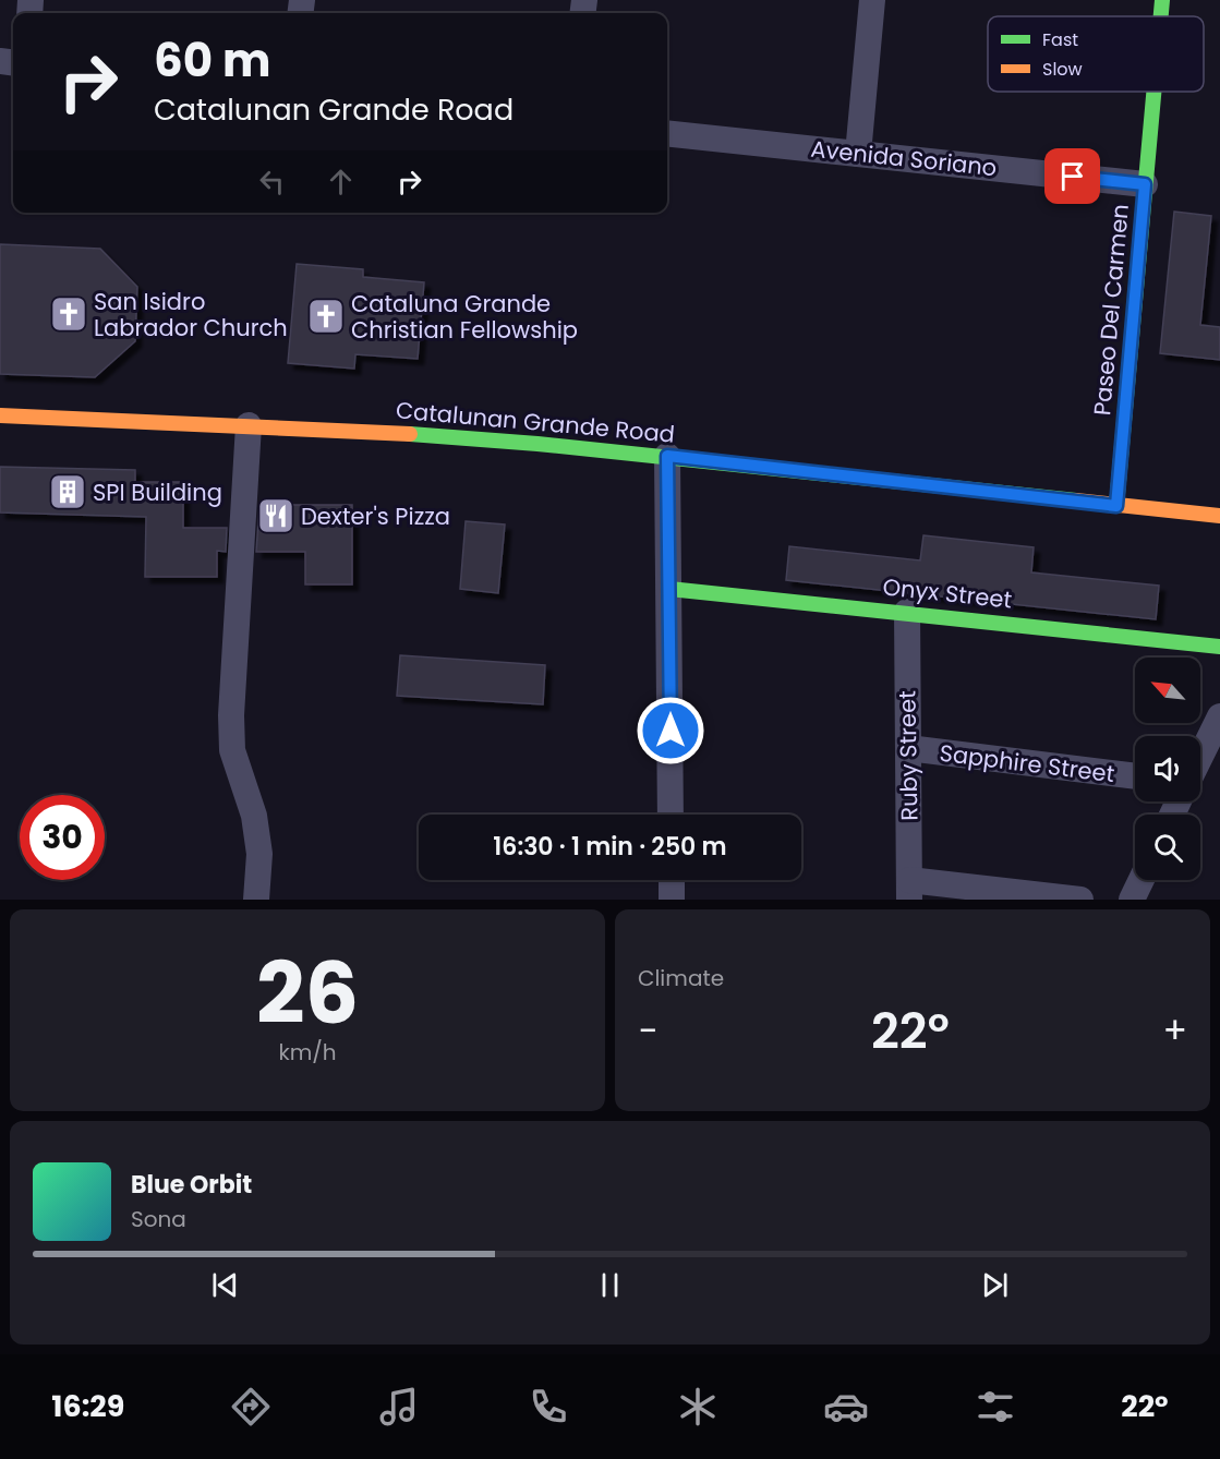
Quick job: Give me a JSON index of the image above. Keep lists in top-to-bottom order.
{
  "streets": {
    "main road": ["Paseo Del Carmen", "Catalunan Grande Road", "Onyx Street"],
    "street": ["Avenida Soriano", "Ruby Street", "Sapphire Street"]
  },
  "crossings": [
    ["Avenida Soriano", "Paseo Del Carmen"],
    ["Paseo Del Carmen", "Catalunan Grande Road"],
    ["Onyx Street", "Ruby Street"],
    ["Ruby Street", "Sapphire Street"]
  ],
  "places": {
    "church": ["San Isidro Labrador Church", "Cataluna Grande Christian Fellowship"],
    "building": ["SPI Building"],
    "restaurant": ["Dexter's Pizza"]
  },
  "legend": ["Fast", "Slow"],
  "north": "top left",
  "page": {
    "turn": ["60 m", "Catalunan Grande Road"],
    "limit": "30",
    "trip": "16:30 · 1 min · 250 m",
    "tile": [
      ["26", "km/h"],
      "Climate"
    ],
    "heat": ["−", "22°", "+"],
    "song": ["Blue Orbit", "Sona"],
    "tabs": ["16:29", "22°"]
  }
}
